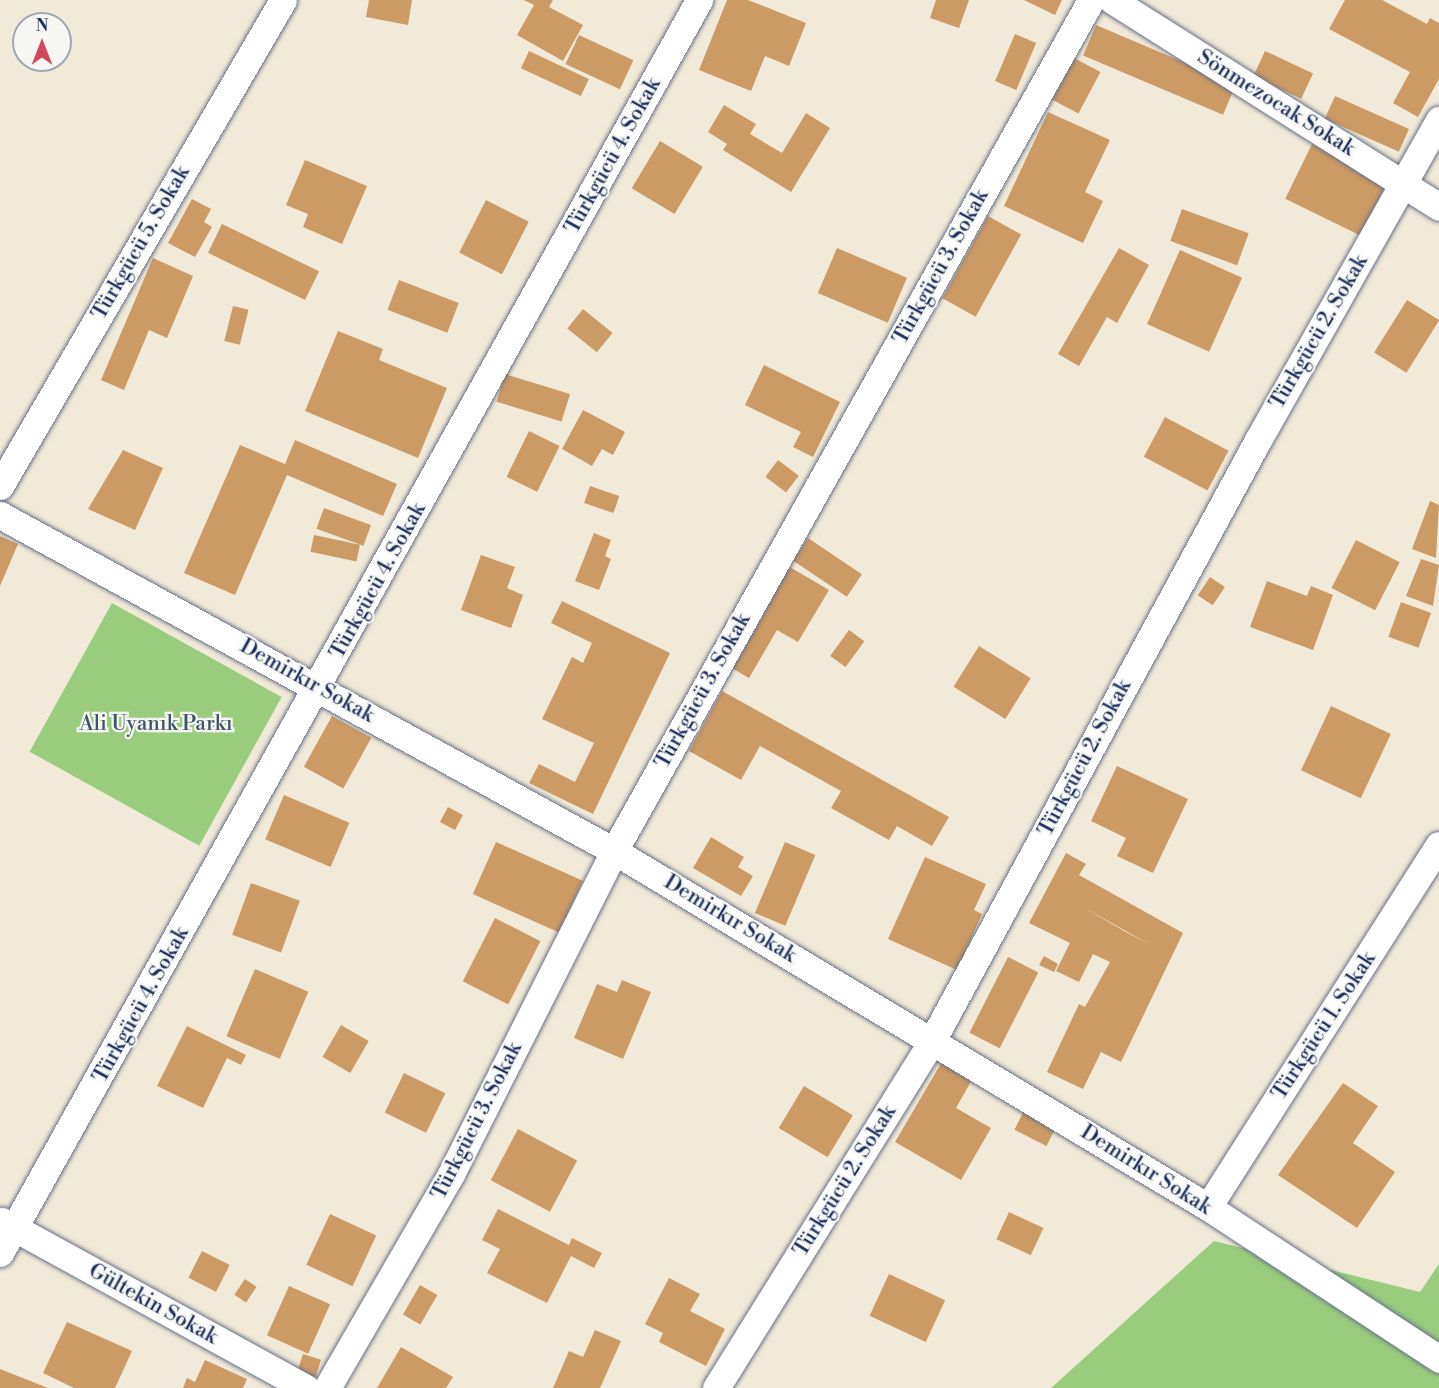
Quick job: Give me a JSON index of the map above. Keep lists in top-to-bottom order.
{
  "streets": {
    "street": [
      "Sönmezocak Sokak",
      "Türkgücü 4. Sokak",
      "Türkgücü 5. Sokak",
      "Türkgücü 3. Sokak",
      "Türkgücü 2. Sokak",
      "Demirkır Sokak",
      "Türkgücü 1. Sokak",
      "Gültekin Sokak"
    ]
  },
  "crossings": [
    ["Sönmezocak Sokak", "Türkgücü 2. Sokak"],
    ["Türkgücü 4. Sokak", "Demirkır Sokak"],
    ["Türkgücü 4. Sokak", "Gültekin Sokak"],
    ["Türkgücü 3. Sokak", "Demirkır Sokak"],
    ["Türkgücü 2. Sokak", "Demirkır Sokak"],
    ["Demirkır Sokak", "Türkgücü 1. Sokak"]
  ],
  "parks": ["Ali Uyanık Parkı"],
  "north": "top"
}
